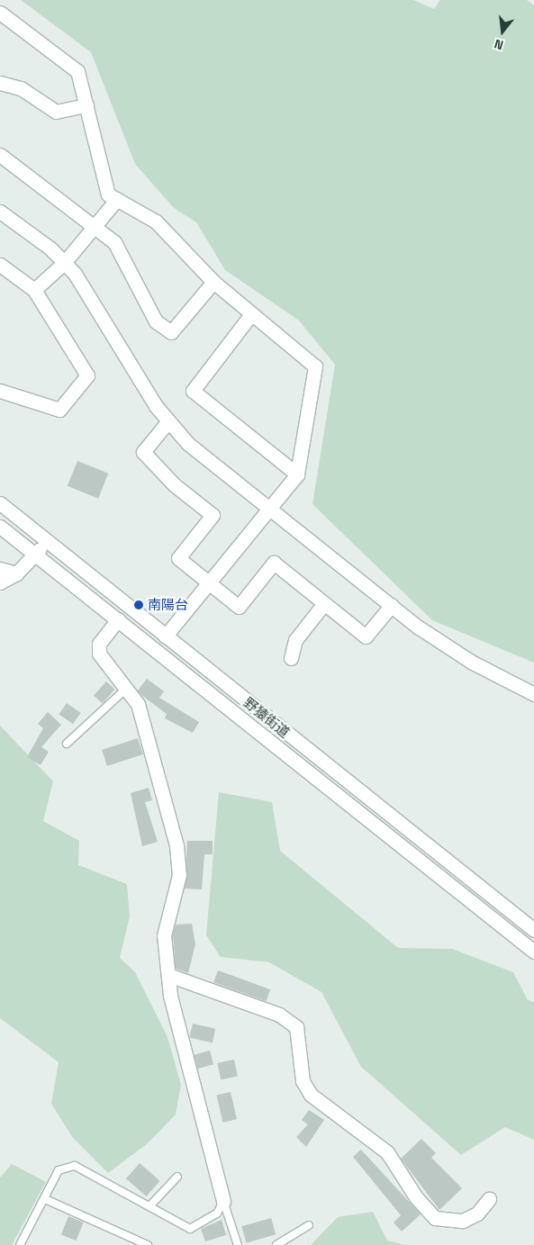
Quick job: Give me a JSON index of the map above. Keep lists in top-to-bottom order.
{
  "streets": {
    "street": ["野猿街道"]
  },
  "places": ["南陽台"],
  "north": "bottom"
}
